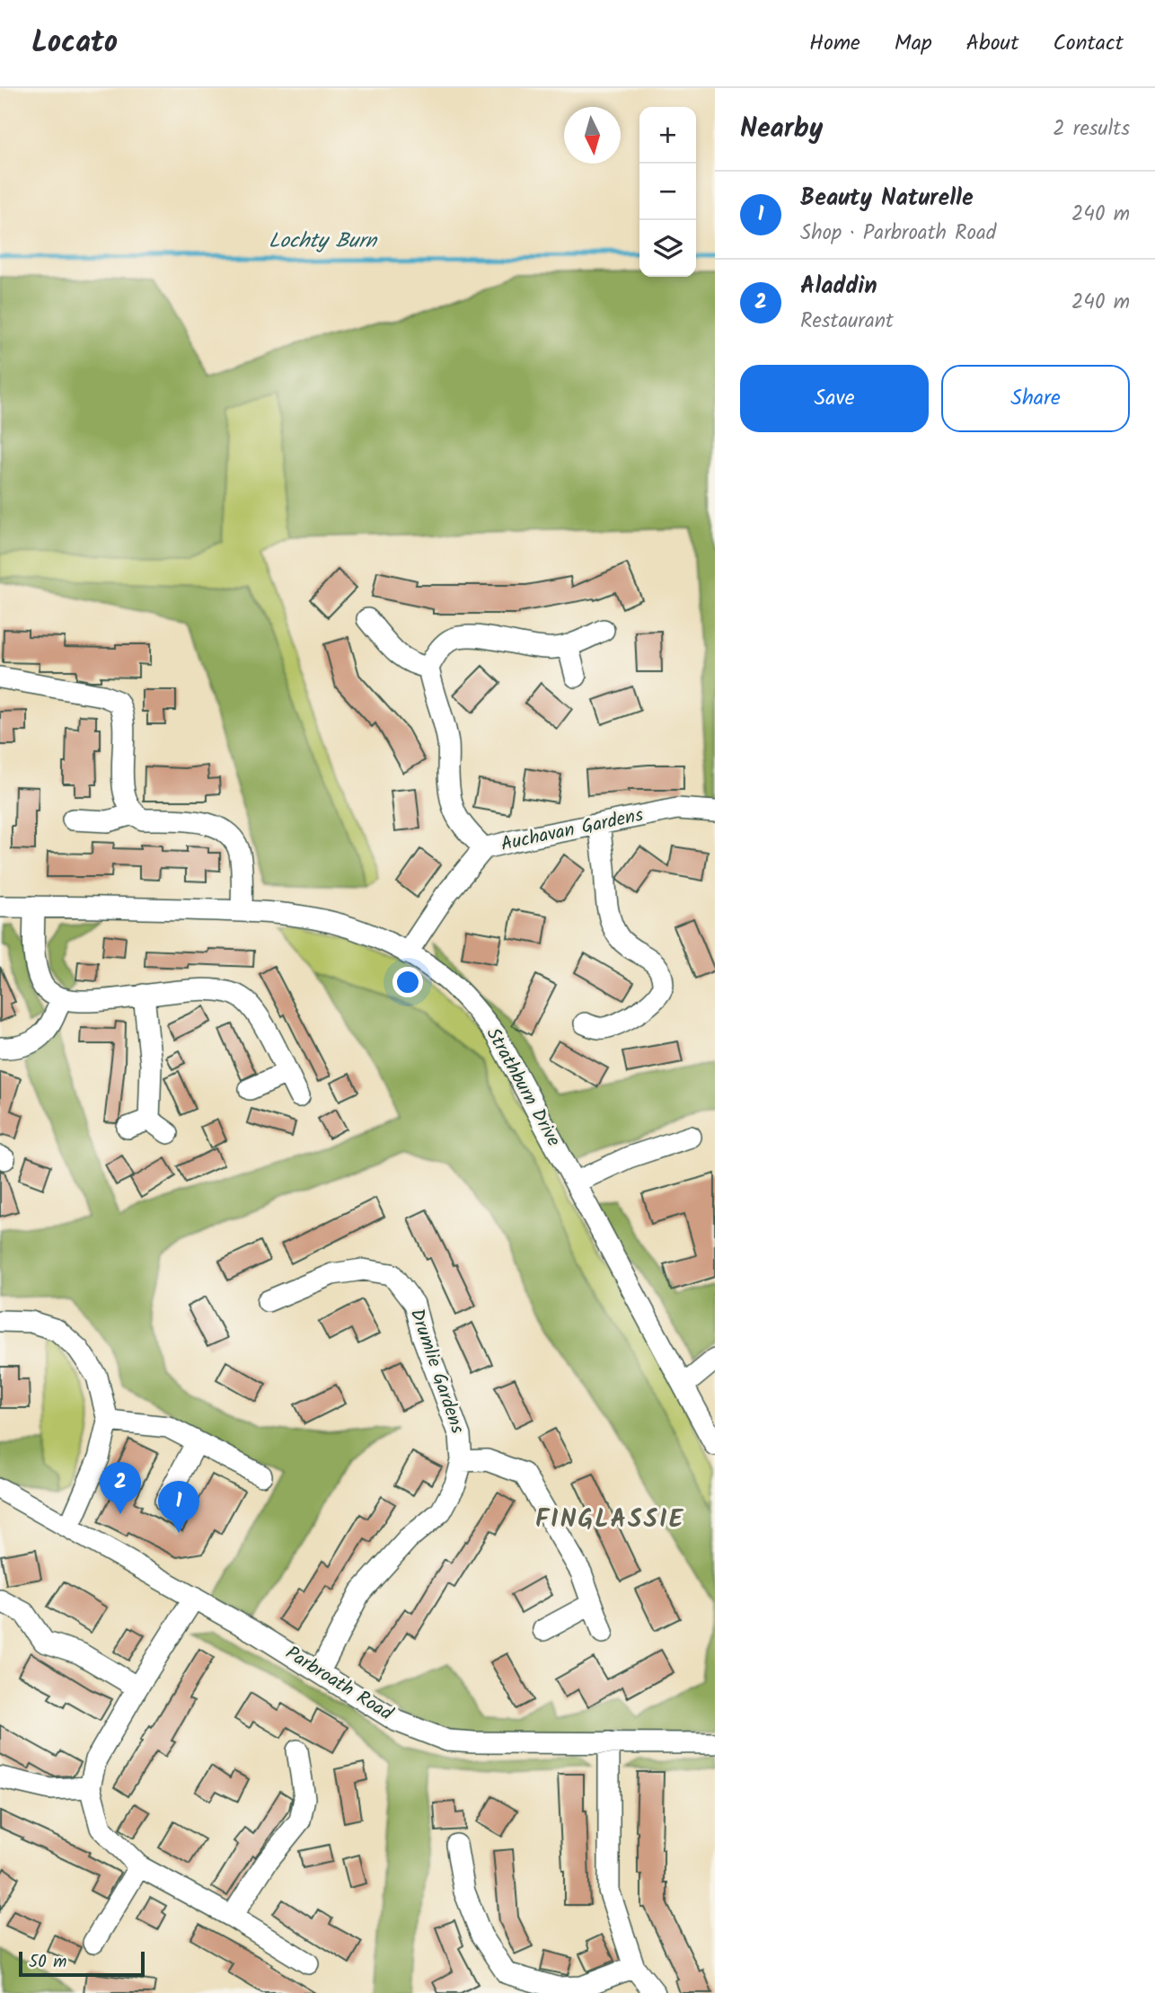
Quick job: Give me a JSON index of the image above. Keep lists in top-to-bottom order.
{
  "streets": {
    "street": [
      "Auchavan Gardens",
      "Strathburn Drive",
      "Drumlie Gardens",
      "Parbroath Road"
    ]
  },
  "crossings": [
    ["Auchavan Gardens", "Strathburn Drive"],
    ["Drumlie Gardens", "Parbroath Road"]
  ],
  "districts": ["FINGLASSIE"],
  "water": ["Lochty Burn"],
  "scale_bar": "50 m",
  "north": "bottom",
  "page": {
    "header": "Locato",
    "nav": [
      "Home",
      "Map",
      "About",
      "Contact"
    ],
    "heading": ["Nearby", "2 results"],
    "map_buttons": ["+", "−"],
    "list": [
      {
        "mark": "1",
        "name": "Beauty Naturelle",
        "note": "Shop · Parbroath Road",
        "value": "240 m"
      },
      {
        "mark": "2",
        "name": "Aladdin",
        "note": "Restaurant",
        "value": "240 m"
      }
    ],
    "buttons": ["Save", "Share"],
    "pins": ["2", "1"],
    "scale": "50 m"
  }
}
